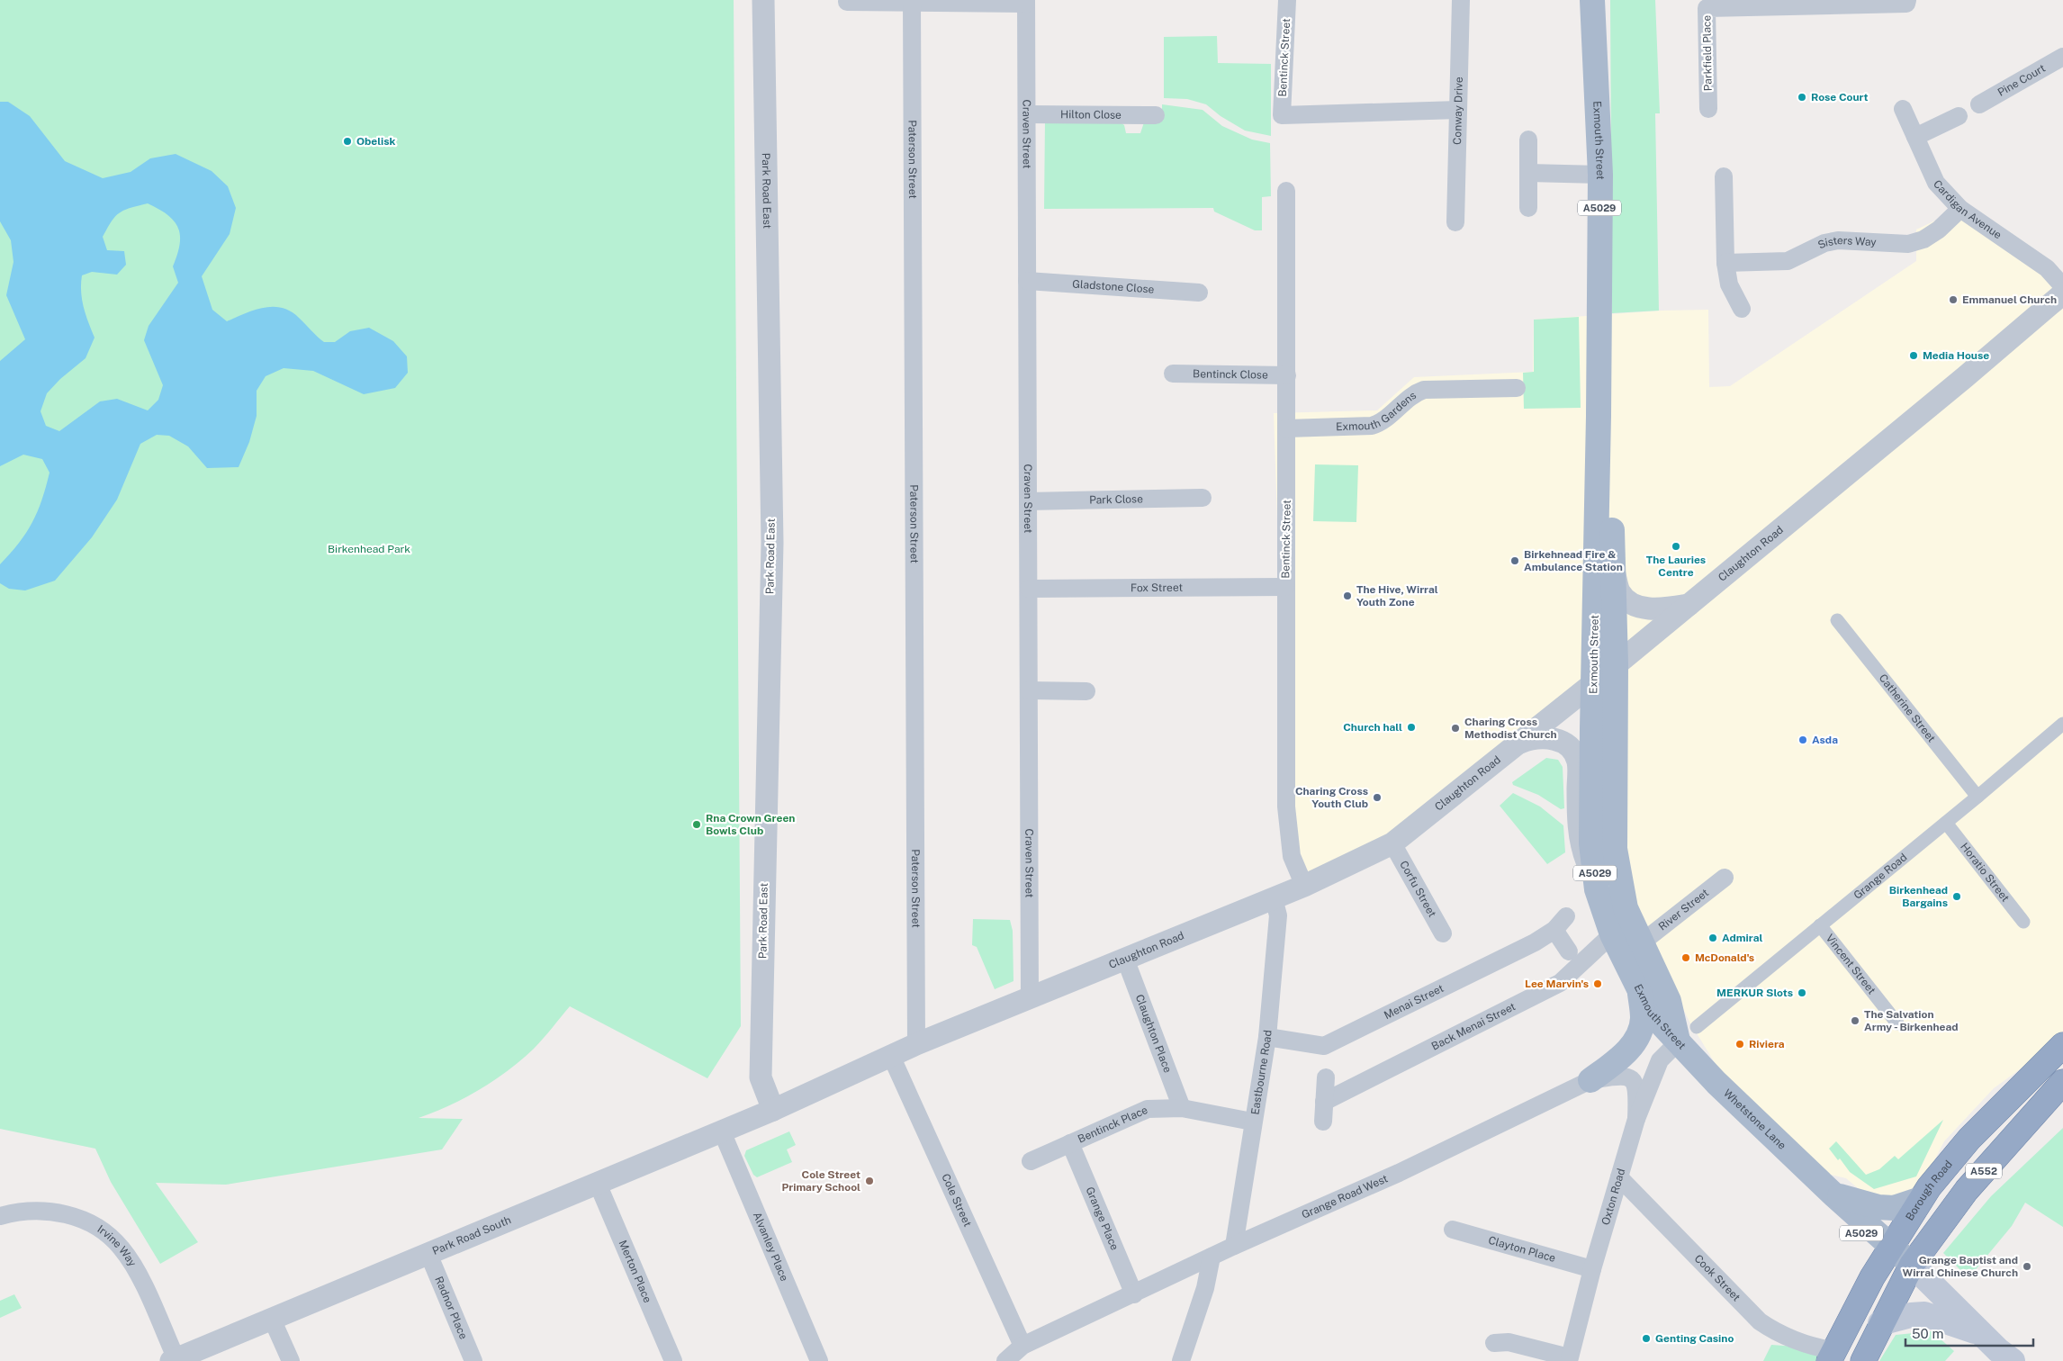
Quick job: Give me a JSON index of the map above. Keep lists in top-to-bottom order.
{
  "streets": {
    "highway": ["A552", "Borough Road"],
    "main road": ["Exmouth Street", "A5029", "Whetstone Lane"],
    "street": [
      "Parkfield Place",
      "Bentinck Street",
      "Pine Court",
      "Conway Drive",
      "Hilton Close",
      "Craven Street",
      "Paterson Street",
      "Park Road East",
      "Cardigan Avenue",
      "Sisters Way",
      "Gladstone Close",
      "Bentinck Close",
      "Exmouth Gardens",
      "Park Close",
      "Claughton Road",
      "Fox Street",
      "Catherine Street",
      "Horatio Street",
      "Grange Road",
      "Corfu Street",
      "River Street",
      "Vincent Street",
      "Menai Street",
      "Back Menai Street",
      "Claughton Place",
      "Eastbourne Road",
      "Bentinck Place",
      "Grange Road West",
      "Oxton Road",
      "Cole Street",
      "Grange Place",
      "Park Road South",
      "Alvanley Place",
      "Irvine Way",
      "Clayton Place",
      "Merton Place",
      "Cook Street",
      "Radnor Place"
    ]
  },
  "crossings": [
    ["Bentinck Street", "Conway Drive"],
    ["Bentinck Street", "Bentinck Close"],
    ["Bentinck Street", "Exmouth Gardens"],
    ["Bentinck Street", "Claughton Road"],
    ["Bentinck Street", "Fox Street"],
    ["Hilton Close", "Craven Street"],
    ["Craven Street", "Gladstone Close"],
    ["Craven Street", "Park Close"],
    ["Craven Street", "Claughton Road"],
    ["Craven Street", "Fox Street"],
    ["Exmouth Street", "Claughton Road"],
    ["Exmouth Street", "Grange Road"],
    ["Exmouth Street", "River Street"],
    ["Exmouth Street", "Back Menai Street"],
    ["Exmouth Street", "Whetstone Lane"],
    ["Exmouth Street", "Oxton Road"],
    ["Paterson Street", "Claughton Road"],
    ["Park Road East", "Claughton Road"],
    ["Park Road East", "Park Road South"],
    ["Cardigan Avenue", "Sisters Way"],
    ["Claughton Road", "Corfu Street"],
    ["Claughton Road", "Claughton Place"],
    ["Claughton Road", "Eastbourne Road"],
    ["Claughton Road", "Cole Street"],
    ["Claughton Road", "Park Road South"],
    ["Catherine Street", "Grange Road"],
    ["Horatio Street", "Grange Road"],
    ["Grange Road", "Vincent Street"],
    ["Grange Road", "Whetstone Lane"],
    ["Grange Road", "Oxton Road"],
    ["Menai Street", "Eastbourne Road"],
    ["Claughton Place", "Bentinck Place"],
    ["Eastbourne Road", "Bentinck Place"],
    ["Eastbourne Road", "Grange Road West"],
    ["Whetstone Lane", "A552"],
    ["Whetstone Lane", "Borough Road"],
    ["Whetstone Lane", "Oxton Road"],
    ["Bentinck Place", "Grange Place"],
    ["Borough Road", "Cook Street"],
    ["Grange Road West", "Oxton Road"],
    ["Grange Road West", "Cole Street"],
    ["Grange Road West", "Grange Place"],
    ["Oxton Road", "Clayton Place"],
    ["Oxton Road", "Cook Street"],
    ["Park Road South", "Alvanley Place"],
    ["Park Road South", "Irvine Way"],
    ["Park Road South", "Merton Place"],
    ["Park Road South", "Radnor Place"]
  ],
  "parks": ["Birkenhead Park"],
  "places": [
    "Rose Court",
    "Obelisk",
    "Emmanuel Church",
    "Media House",
    "The Lauries Centre",
    "Birkehnead Fire & Ambulance Station",
    "The Hive, Wirral Youth Zone",
    "Church hall",
    "Charing Cross Methodist Church",
    "Asda",
    "Charing Cross Youth Club",
    "Rna Crown Green Bowls Club",
    "Birkenhead Bargains",
    "Admiral",
    "McDonald's",
    "Lee Marvin's",
    "MERKUR Slots",
    "The Salvation Army - Birkenhead",
    "Riviera",
    "Cole Street Primary School",
    "Grange Baptist and Wirral Chinese Church",
    "Genting Casino"
  ],
  "scale_bar": "50 m"
}
